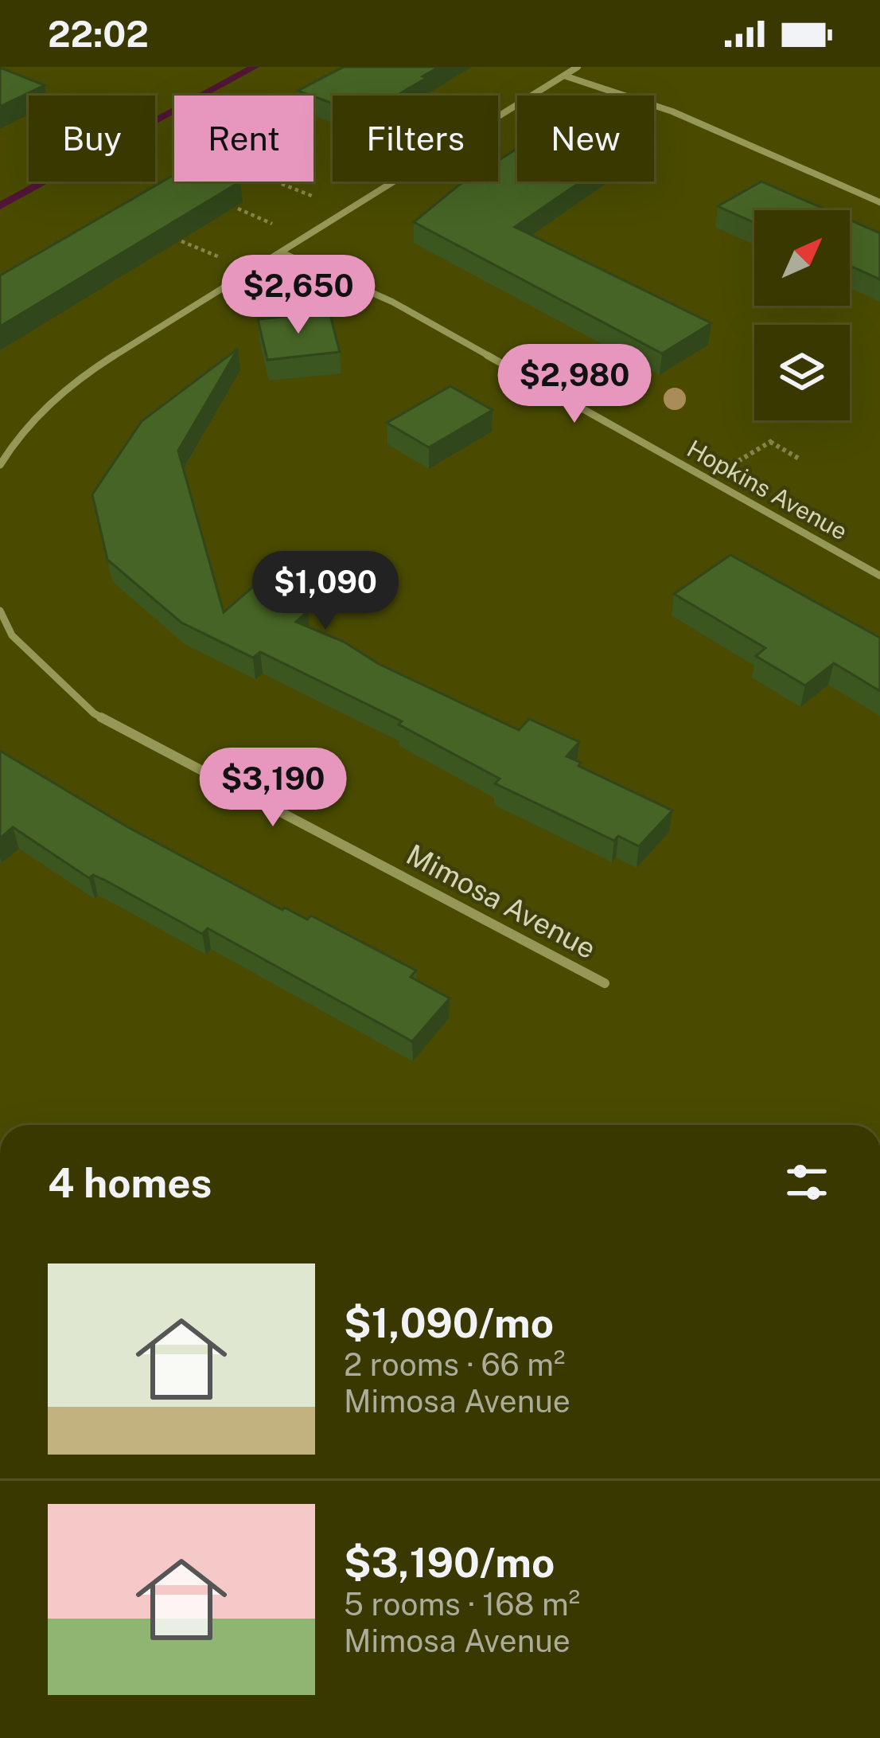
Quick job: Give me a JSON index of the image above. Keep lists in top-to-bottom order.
{
  "streets": {
    "street": ["Hopkins Avenue", "Mimosa Avenue"]
  },
  "north": "top right",
  "page": {
    "status": "22:02",
    "chip": [
      "Buy",
      "Rent",
      "Filters",
      "New"
    ],
    "price": [
      "$2,650",
      "$2,980",
      "$1,090",
      "$3,190"
    ],
    "heading": "4 homes",
    "list": [
      {
        "name": "$1,090/mo",
        "note": "2 rooms · 66 m² · Mimosa Avenue"
      },
      {
        "name": "$3,190/mo",
        "note": "5 rooms · 168 m² · Mimosa Avenue"
      }
    ]
  }
}
